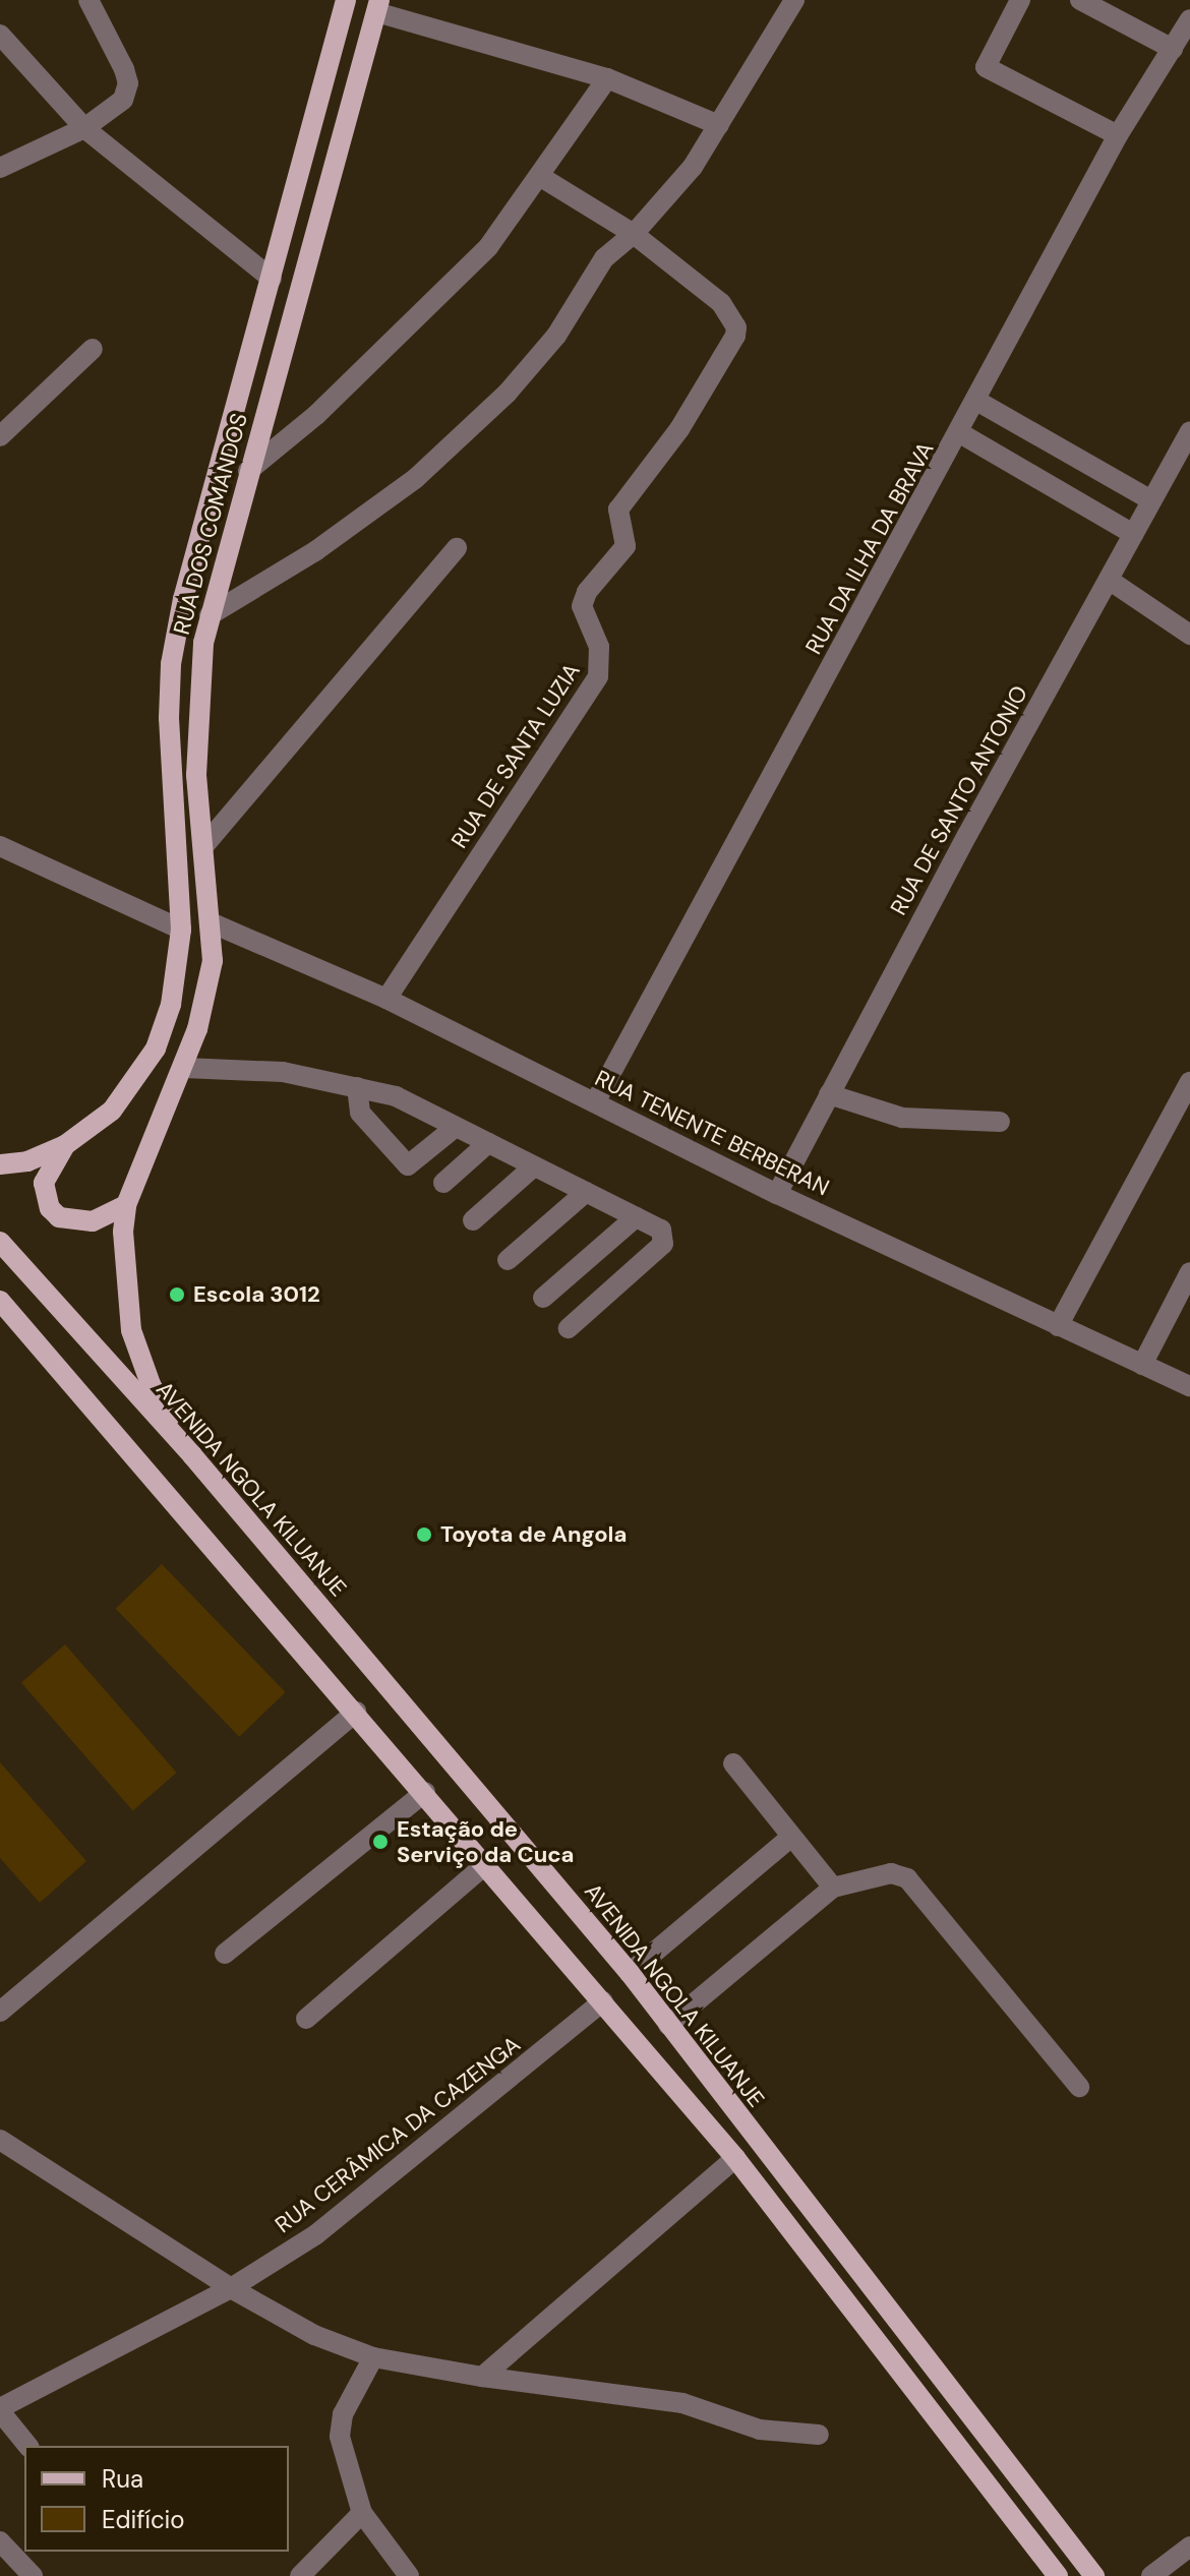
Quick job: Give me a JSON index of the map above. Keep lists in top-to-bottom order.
{
  "streets": {
    "main road": ["RUA DOS COMANDOS", "AVENIDA NGOLA KILUANJE"],
    "street": [
      "RUA DA ILHA DA BRAVA",
      "RUA DE SANTA LUZIA",
      "RUA DE SANTO ANTONIO",
      "RUA TENENTE BERBERAN",
      "RUA CERÂMICA DA CAZENGA"
    ]
  },
  "crossings": [
    ["RUA DOS COMANDOS", "RUA TENENTE BERBERAN"],
    ["RUA DA ILHA DA BRAVA", "RUA TENENTE BERBERAN"],
    ["RUA DE SANTA LUZIA", "RUA TENENTE BERBERAN"],
    ["RUA DE SANTO ANTONIO", "RUA TENENTE BERBERAN"]
  ],
  "places": ["Escola 3012", "Toyota de Angola", "Estação de Serviço da Cuca"],
  "legend": ["Rua", "Edifício"]
}
